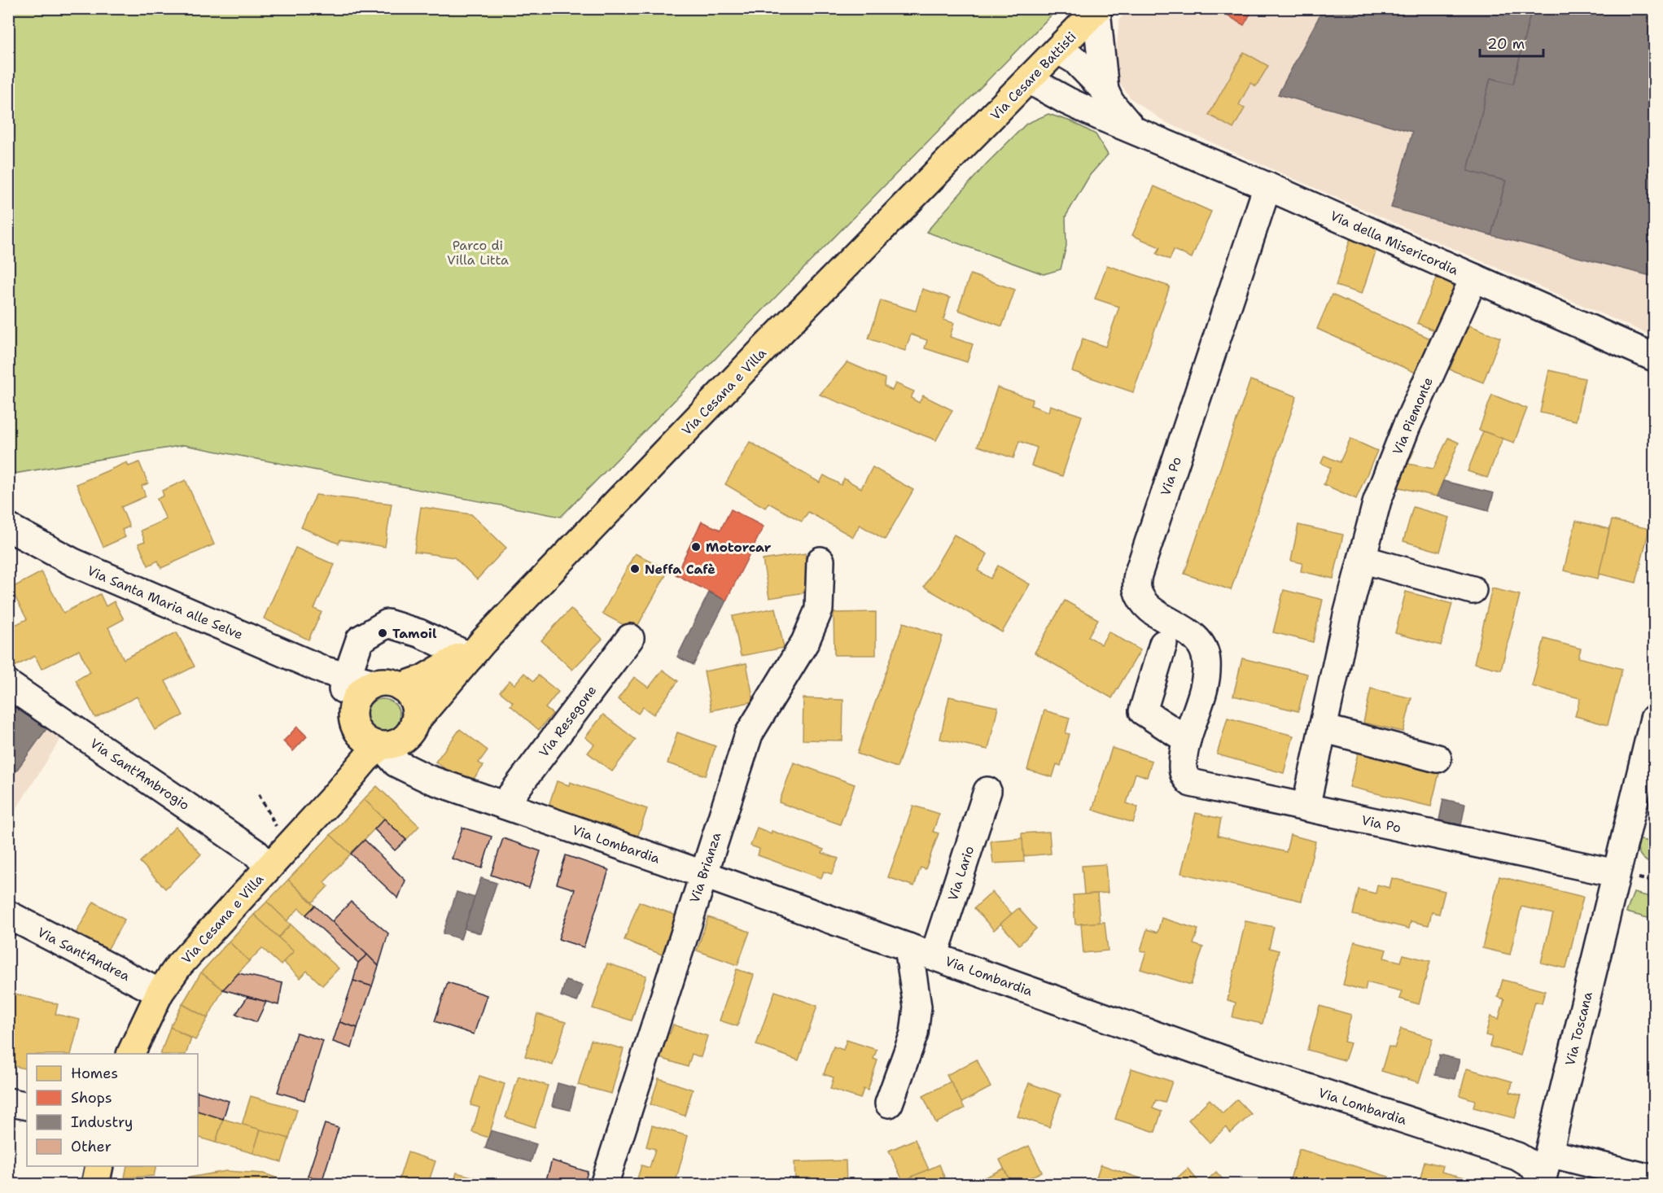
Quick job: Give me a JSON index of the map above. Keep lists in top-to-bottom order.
{
  "streets": {
    "main road": ["Via Cesare Battisti", "Via Cesana e Villa"],
    "street": [
      "Via della Misericordia",
      "Via Piemonte",
      "Via Po",
      "Via Santa Maria alle Selve",
      "Via Resegone",
      "Via Sant'Ambrogio",
      "Via Lombardia",
      "Via Brianza",
      "Via Lario",
      "Via Sant'Andrea",
      "Via Toscana"
    ]
  },
  "crossings": [
    ["Via Cesare Battisti", "Via della Misericordia"],
    ["Via Cesare Battisti", "Via Cesana e Villa"],
    ["Via della Misericordia", "Via Piemonte"],
    ["Via della Misericordia", "Via Po"],
    ["Via Cesana e Villa", "Via Sant'Ambrogio"],
    ["Via Cesana e Villa", "Via Lombardia"],
    ["Via Cesana e Villa", "Via Sant'Andrea"],
    ["Via Piemonte", "Via Po"],
    ["Via Po", "Via Toscana"],
    ["Via Resegone", "Via Lombardia"],
    ["Via Lombardia", "Via Brianza"],
    ["Via Lombardia", "Via Lario"],
    ["Via Lombardia", "Via Toscana"]
  ],
  "parks": ["Parco di Villa Litta"],
  "places": ["Motorcar", "Neffa Cafè", "Tamoil"],
  "legend": [
    "Homes",
    "Shops",
    "Industry",
    "Other"
  ],
  "scale_bar": "20 m"
}
